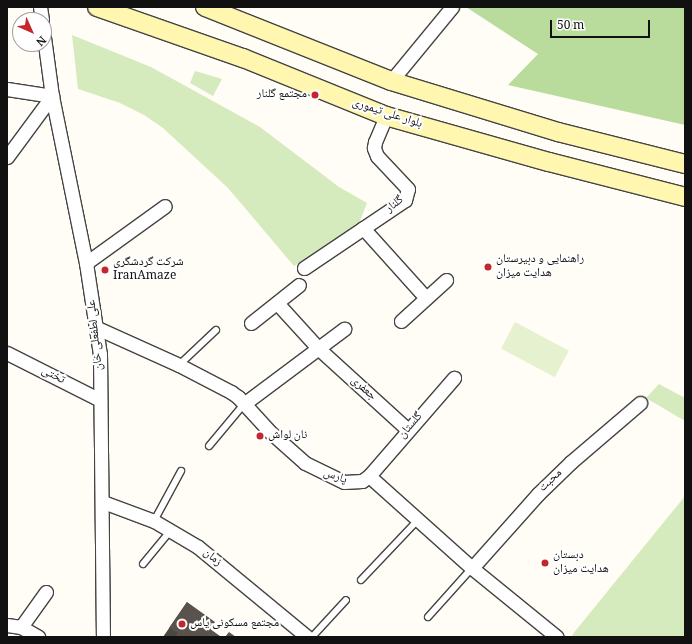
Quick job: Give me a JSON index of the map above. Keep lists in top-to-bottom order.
{
  "streets": {
    "main road": ["بلوار علی تیموری"],
    "street": [
      "گلنار",
      "علی لطفعلی خان",
      "تختی",
      "جعفری",
      "گلستان",
      "پارس",
      "محبت",
      "زمان"
    ]
  },
  "crossings": [
    ["بلوار علی تیموری", "گلنار"],
    ["علی لطفعلی خان", "تختی"],
    ["علی لطفعلی خان", "پارس"],
    ["علی لطفعلی خان", "زمان"],
    ["جعفری", "گلستان"],
    ["گلستان", "پارس"]
  ],
  "places": [
    "مجتمع گلنار",
    "راهنمایی و دبیرستان هدایت میزان",
    "شرکت گردشگری IranAmaze",
    "نان لواش",
    "دبستان هدایت میزان",
    "مجتمع مسکونی یاس"
  ],
  "scale_bar": "50 m",
  "north": "bottom right"
}
